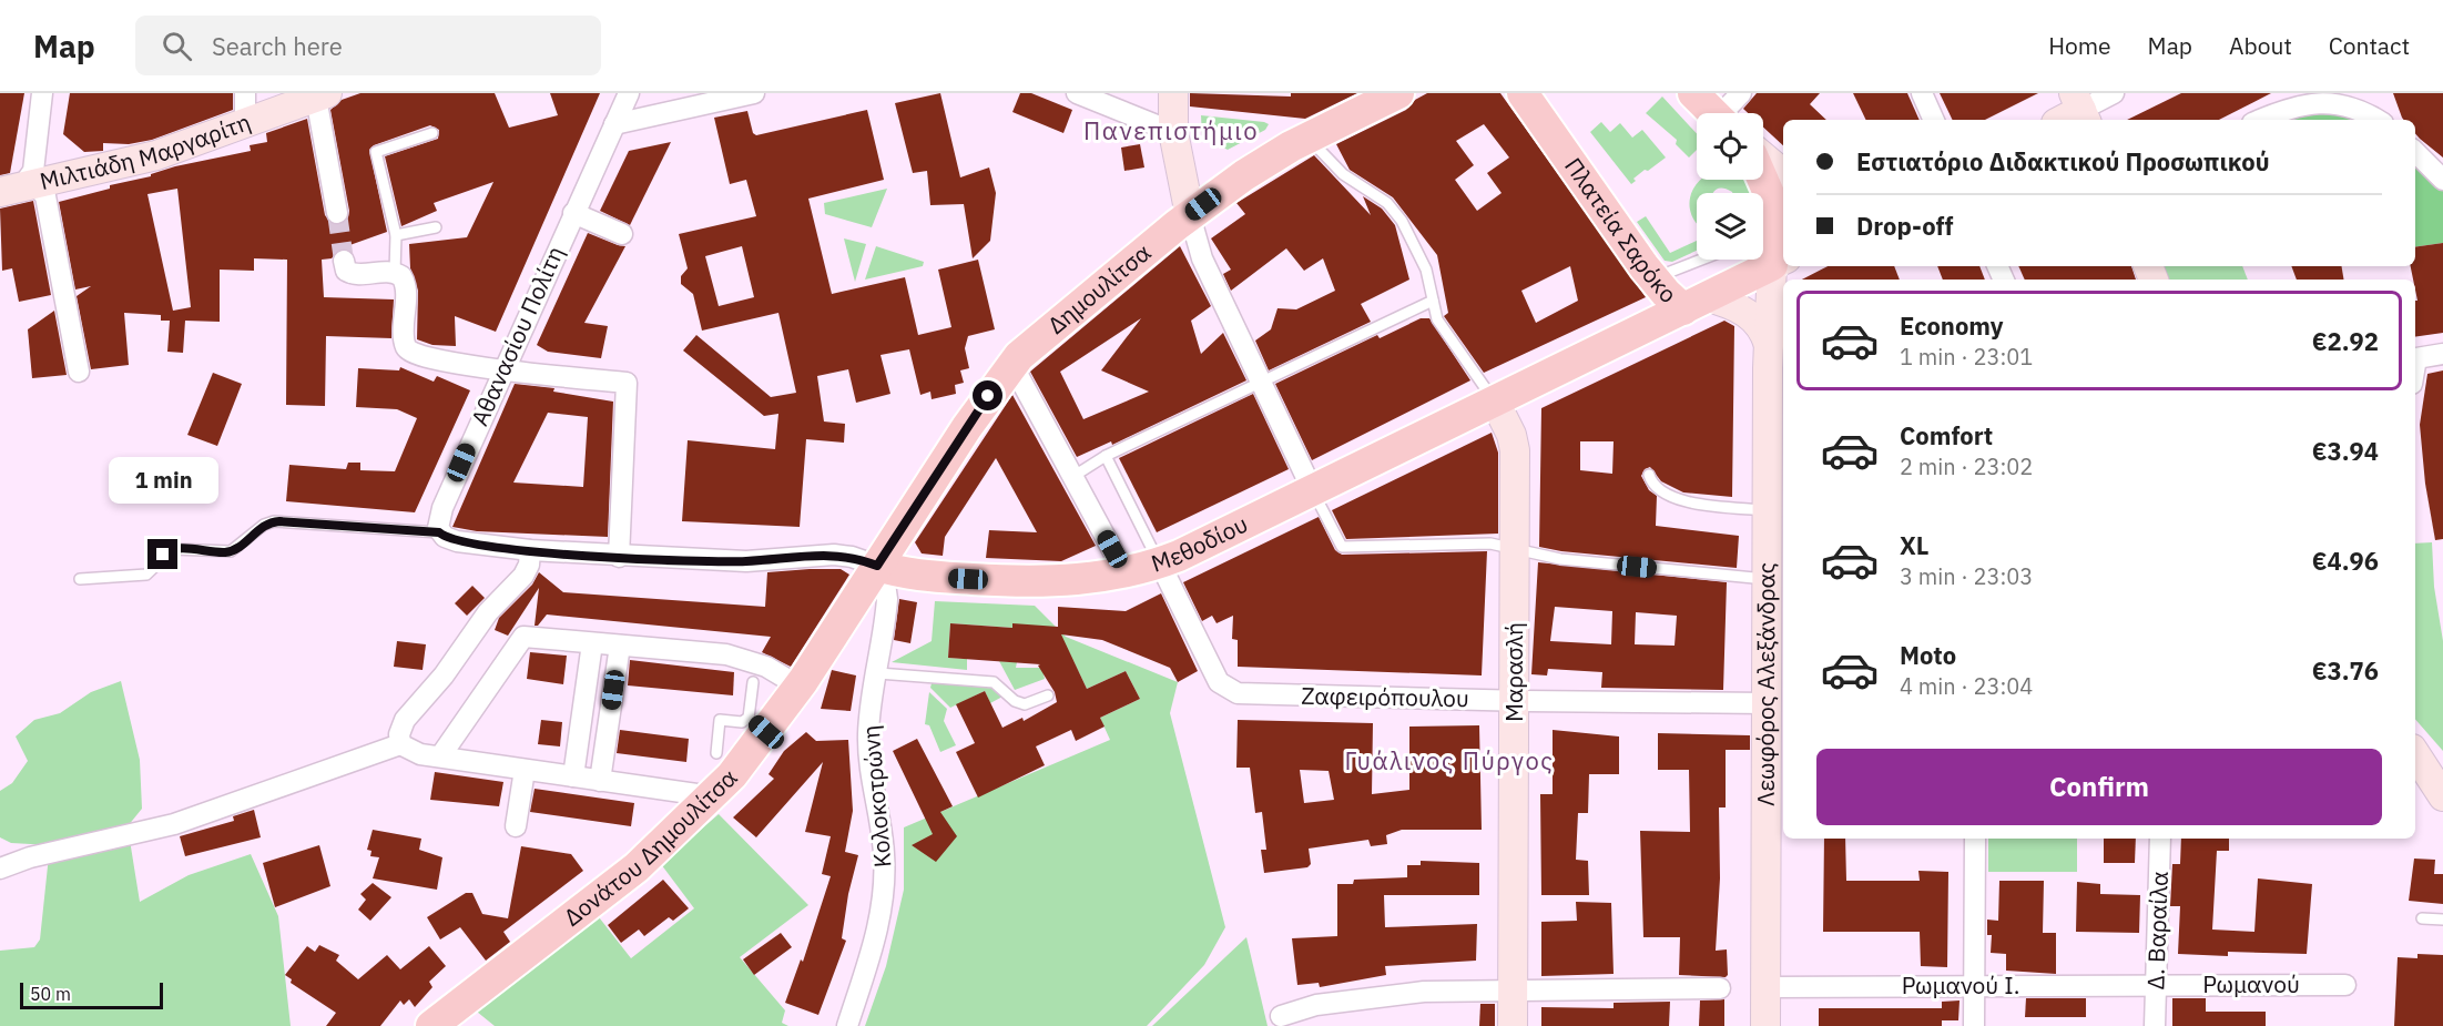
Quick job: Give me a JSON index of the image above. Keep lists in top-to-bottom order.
{
  "streets": {
    "main road": [
      "Μιλτιάδη Μαργαρίτη",
      "Πλατεία Σαρόκο",
      "Δημουλίτσα",
      "Μεθοδίου",
      "Μαρασλή",
      "Λεωφόρος Αλεξάνδρας",
      "Δονάτου Δημουλίτσα"
    ],
    "street": [
      "Αθανασίου Πολίτη",
      "Ζαφειρόπουλου",
      "Κολοκοτρώνη",
      "Δ. Βαραίλα",
      "Ρωμανού",
      "Ρωμανού Ι."
    ]
  },
  "crossings": [
    ["Πλατεία Σαρόκο", "Λεωφόρος Αλεξάνδρας"],
    ["Δημουλίτσα", "Μεθοδίου"],
    ["Δημουλίτσα", "Κολοκοτρώνη"],
    ["Δημουλίτσα", "Δονάτου Δημουλίτσα"],
    ["Μεθοδίου", "Ζαφειρόπουλου"],
    ["Μεθοδίου", "Κολοκοτρώνη"],
    ["Μεθοδίου", "Δονάτου Δημουλίτσα"],
    ["Μαρασλή", "Ζαφειρόπουλου"],
    ["Λεωφόρος Αλεξάνδρας", "Ζαφειρόπουλου"],
    ["Λεωφόρος Αλεξάνδρας", "Ρωμανού Ι."],
    ["Κολοκοτρώνη", "Δονάτου Δημουλίτσα"],
    ["Δ. Βαραίλα", "Ρωμανού"],
    ["Δ. Βαραίλα", "Ρωμανού Ι."],
    ["Ρωμανού", "Ρωμανού Ι."]
  ],
  "districts": ["Πανεπιστήμιο", "Γυάλινος Πύργος"],
  "scale_bar": "50 m",
  "page": {
    "header": "Map",
    "search": "Search here",
    "nav": [
      "Home",
      "Map",
      "About",
      "Contact"
    ],
    "banner": ["Εστιατόριο Διδακτικού Προσωπικού", "Drop-off"],
    "list": [
      {
        "name": "Economy",
        "note": "1 min · 23:01",
        "value": "€2.92"
      },
      {
        "name": "Comfort",
        "note": "2 min · 23:02",
        "value": "€3.94"
      },
      {
        "name": "XL",
        "note": "3 min · 23:03",
        "value": "€4.96"
      },
      {
        "name": "Moto",
        "note": "4 min · 23:04",
        "value": "€3.76"
      }
    ],
    "bubble": "1 min",
    "buttons": "Confirm",
    "scale": "50 m"
  }
}
